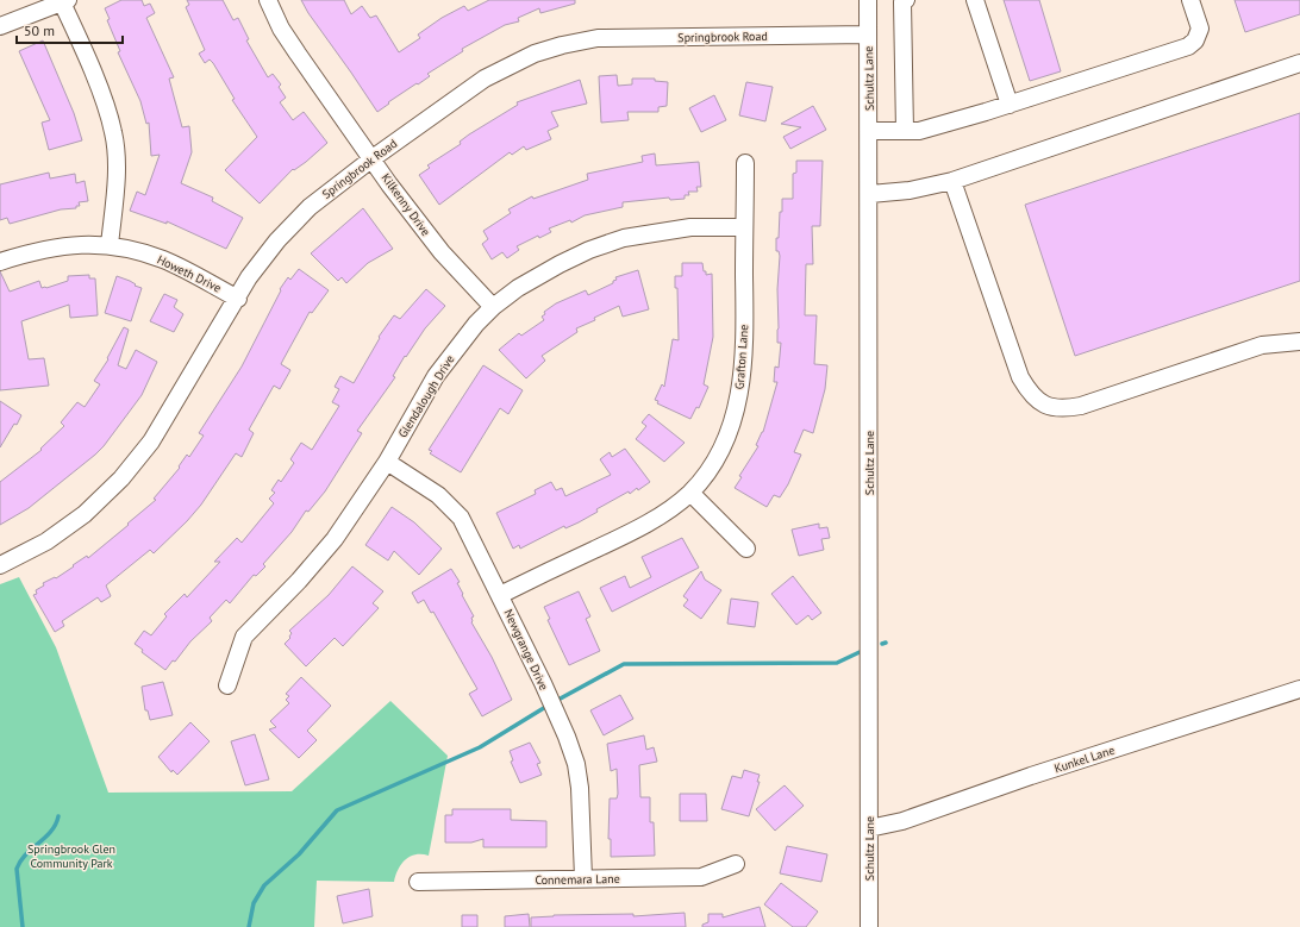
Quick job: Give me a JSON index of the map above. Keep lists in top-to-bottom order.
{
  "streets": {
    "street": [
      "Springbrook Road",
      "Schultz Lane",
      "Kilkenny Drive",
      "Howeth Drive",
      "Grafton Lane",
      "Glendalough Drive",
      "Newgrange Drive",
      "Kunkel Lane",
      "Connemara Lane"
    ]
  },
  "crossings": [
    ["Springbrook Road", "Schultz Lane"],
    ["Springbrook Road", "Kilkenny Drive"],
    ["Springbrook Road", "Howeth Drive"],
    ["Schultz Lane", "Kunkel Lane"],
    ["Kilkenny Drive", "Glendalough Drive"],
    ["Grafton Lane", "Glendalough Drive"],
    ["Grafton Lane", "Newgrange Drive"],
    ["Glendalough Drive", "Newgrange Drive"],
    ["Newgrange Drive", "Connemara Lane"]
  ],
  "parks": ["Springbrook Glen Community Park"],
  "scale_bar": "50 m"
}
